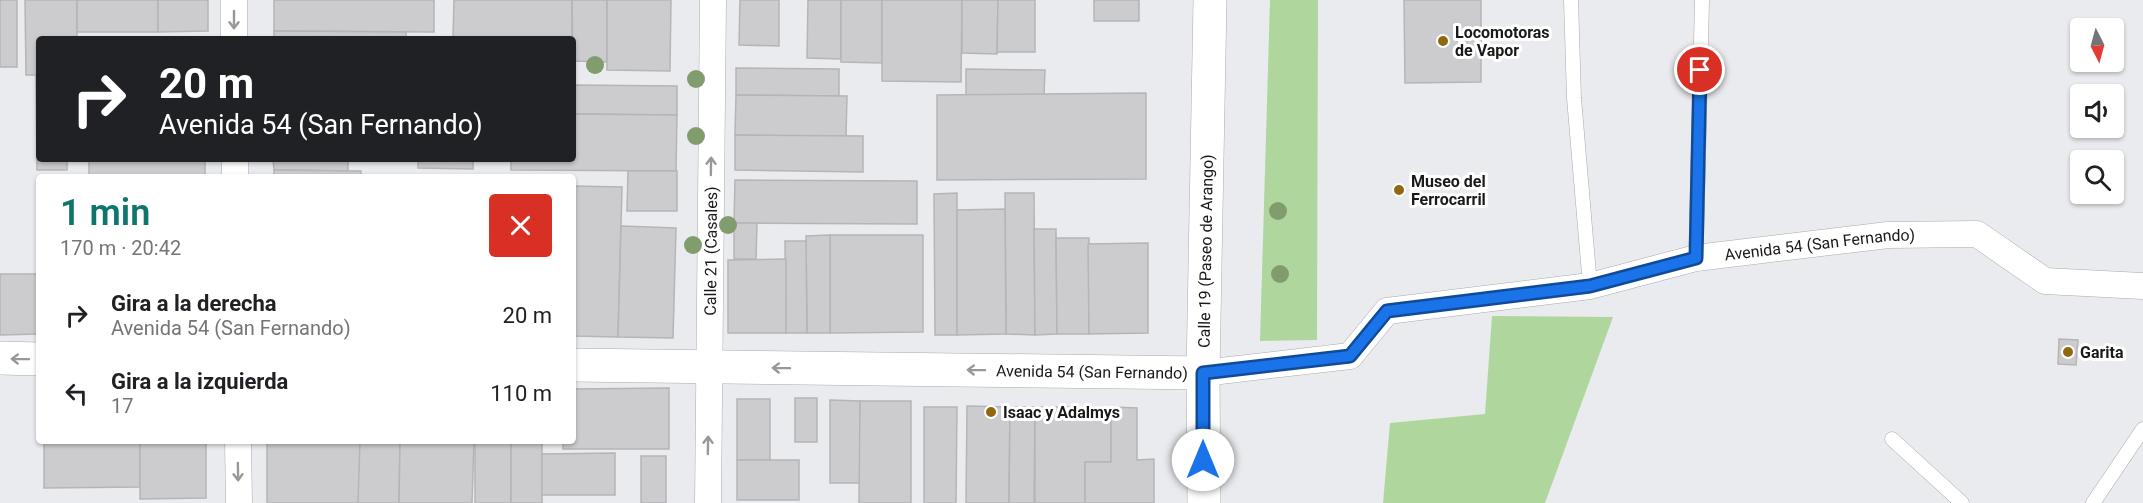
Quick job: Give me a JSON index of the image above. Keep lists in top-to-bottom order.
{
  "streets": {
    "street": ["Avenida 54 (San Fernando)", "Calle 21 (Casales)", "Calle 19 (Paseo de Arango)"]
  },
  "crossings": [
    ["Avenida 54 (San Fernando)", "Calle 21 (Casales)"],
    ["Avenida 54 (San Fernando)", "Calle 19 (Paseo de Arango)"]
  ],
  "one_way": ["Calle 21 (Casales)"],
  "places": [
    "Locomotoras de Vapor",
    "Museo del Ferrocarril",
    "Garita",
    "Isaac y Adalmys"
  ],
  "north": "bottom",
  "page": {
    "turn": ["20 m", "Avenida 54 (San Fernando)"],
    "heading": ["1 min", "170 m · 20:42"],
    "list": [
      {
        "name": "Gira a la derecha",
        "note": "Avenida 54 (San Fernando)",
        "value": "20 m"
      },
      {
        "name": "Gira a la izquierda",
        "note": "17",
        "value": "110 m"
      }
    ]
  }
}
